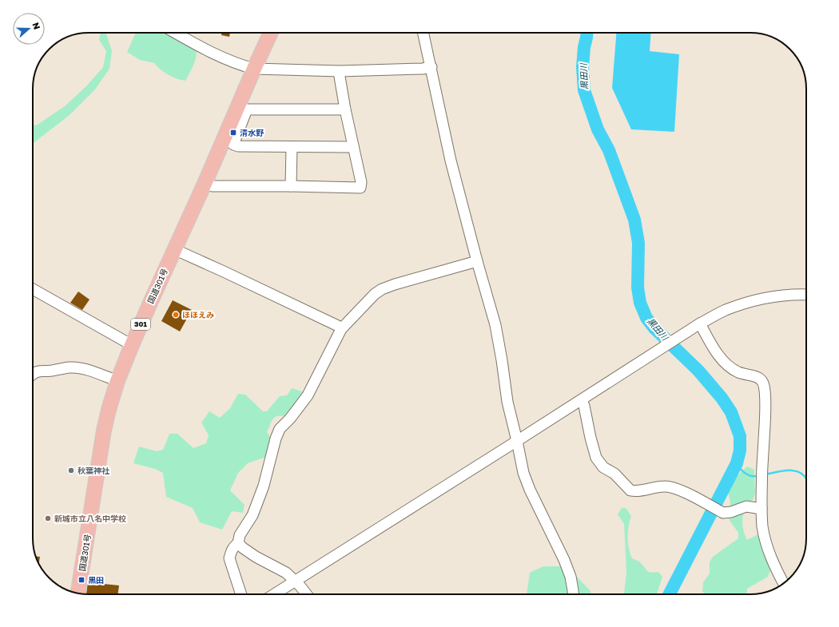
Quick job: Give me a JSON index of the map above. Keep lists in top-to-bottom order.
{
  "streets": {
    "highway": ["国道301号", "301"]
  },
  "water": ["黒田川"],
  "places": {
    "transit": ["清水野", "黒田"],
    "other": ["ほほえみ", "秋葉神社", "新城市立八名中学校"]
  },
  "north": "right"
}
